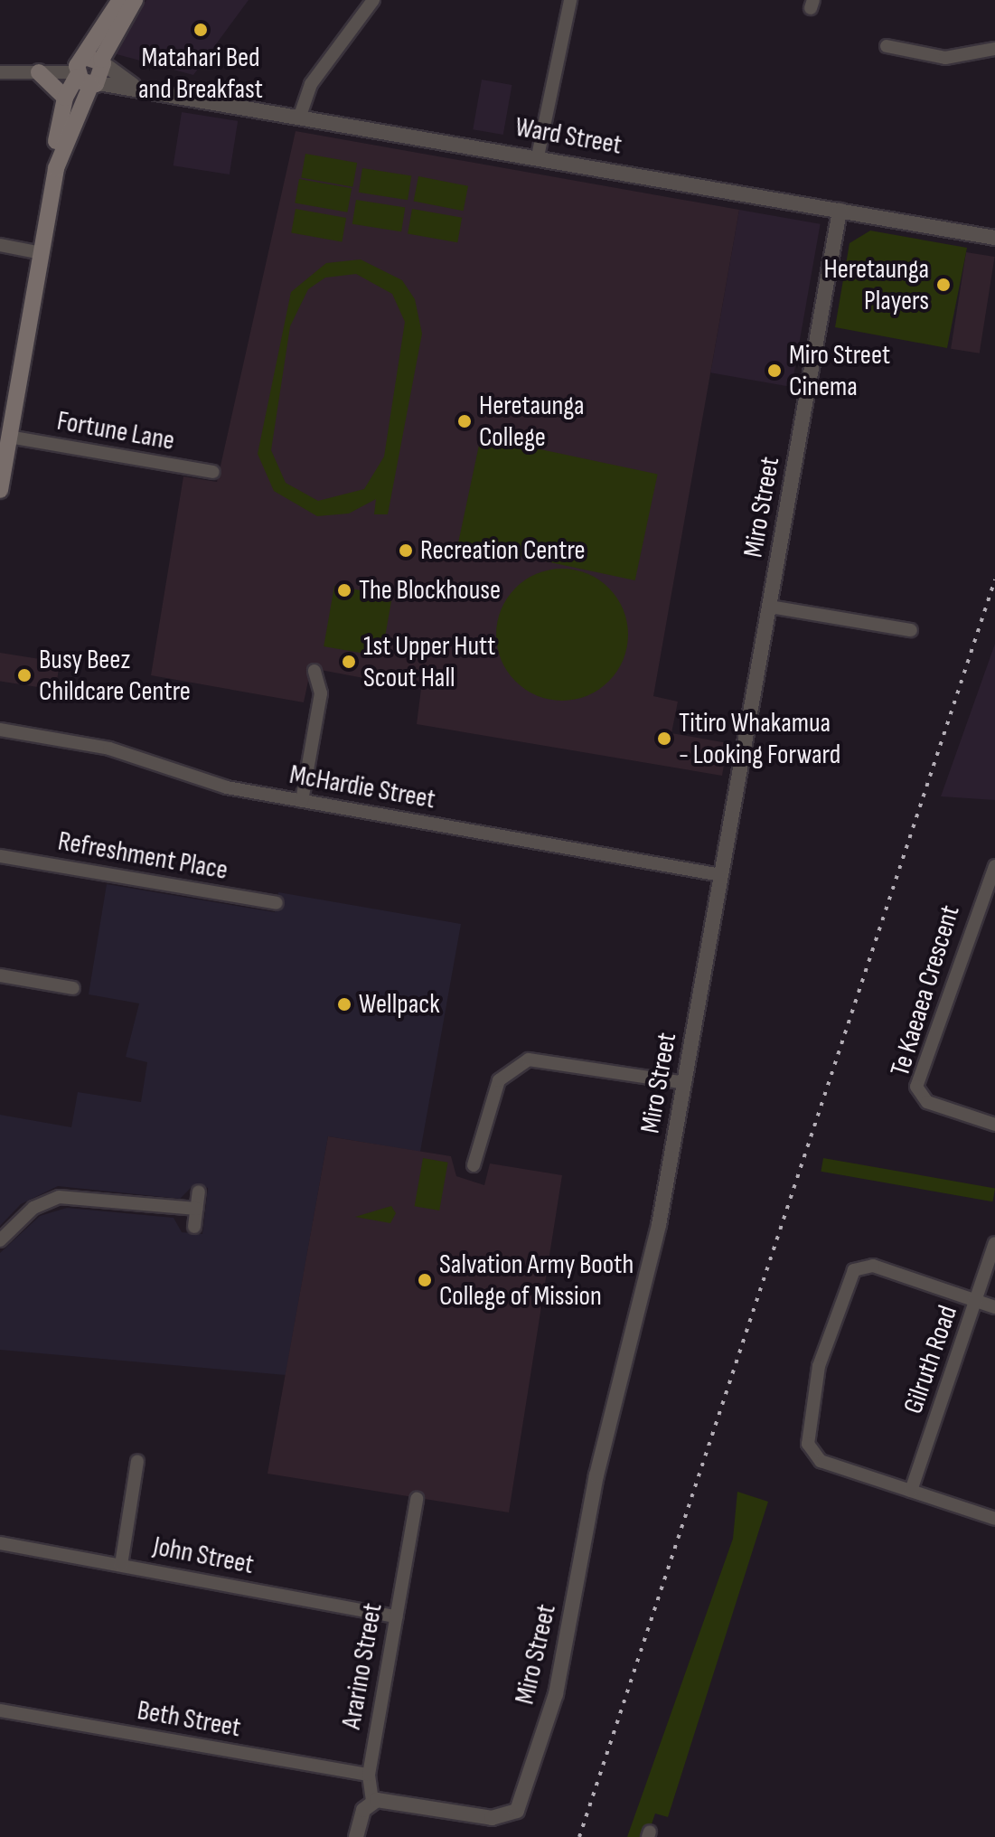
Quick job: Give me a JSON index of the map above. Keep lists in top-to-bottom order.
{
  "streets": {
    "street": [
      "Ward Street",
      "Fortune Lane",
      "Miro Street",
      "McHardie Street",
      "Refreshment Place",
      "Te Kaeaea Crescent",
      "Gilruth Road",
      "John Street",
      "Ararino Street",
      "Beth Street"
    ]
  },
  "crossings": [
    ["Ward Street", "Miro Street"],
    ["Miro Street", "McHardie Street"],
    ["Miro Street", "Ararino Street"],
    ["John Street", "Ararino Street"],
    ["Ararino Street", "Beth Street"]
  ],
  "places": [
    "Matahari Bed and Breakfast",
    "Heretaunga Players",
    "Miro Street Cinema",
    "Heretaunga College",
    "Recreation Centre",
    "The Blockhouse",
    "1st Upper Hutt Scout Hall",
    "Busy Beez Childcare Centre",
    "Titiro Whakamua - Looking Forward",
    "Wellpack",
    "Salvation Army Booth College of Mission"
  ]
}
